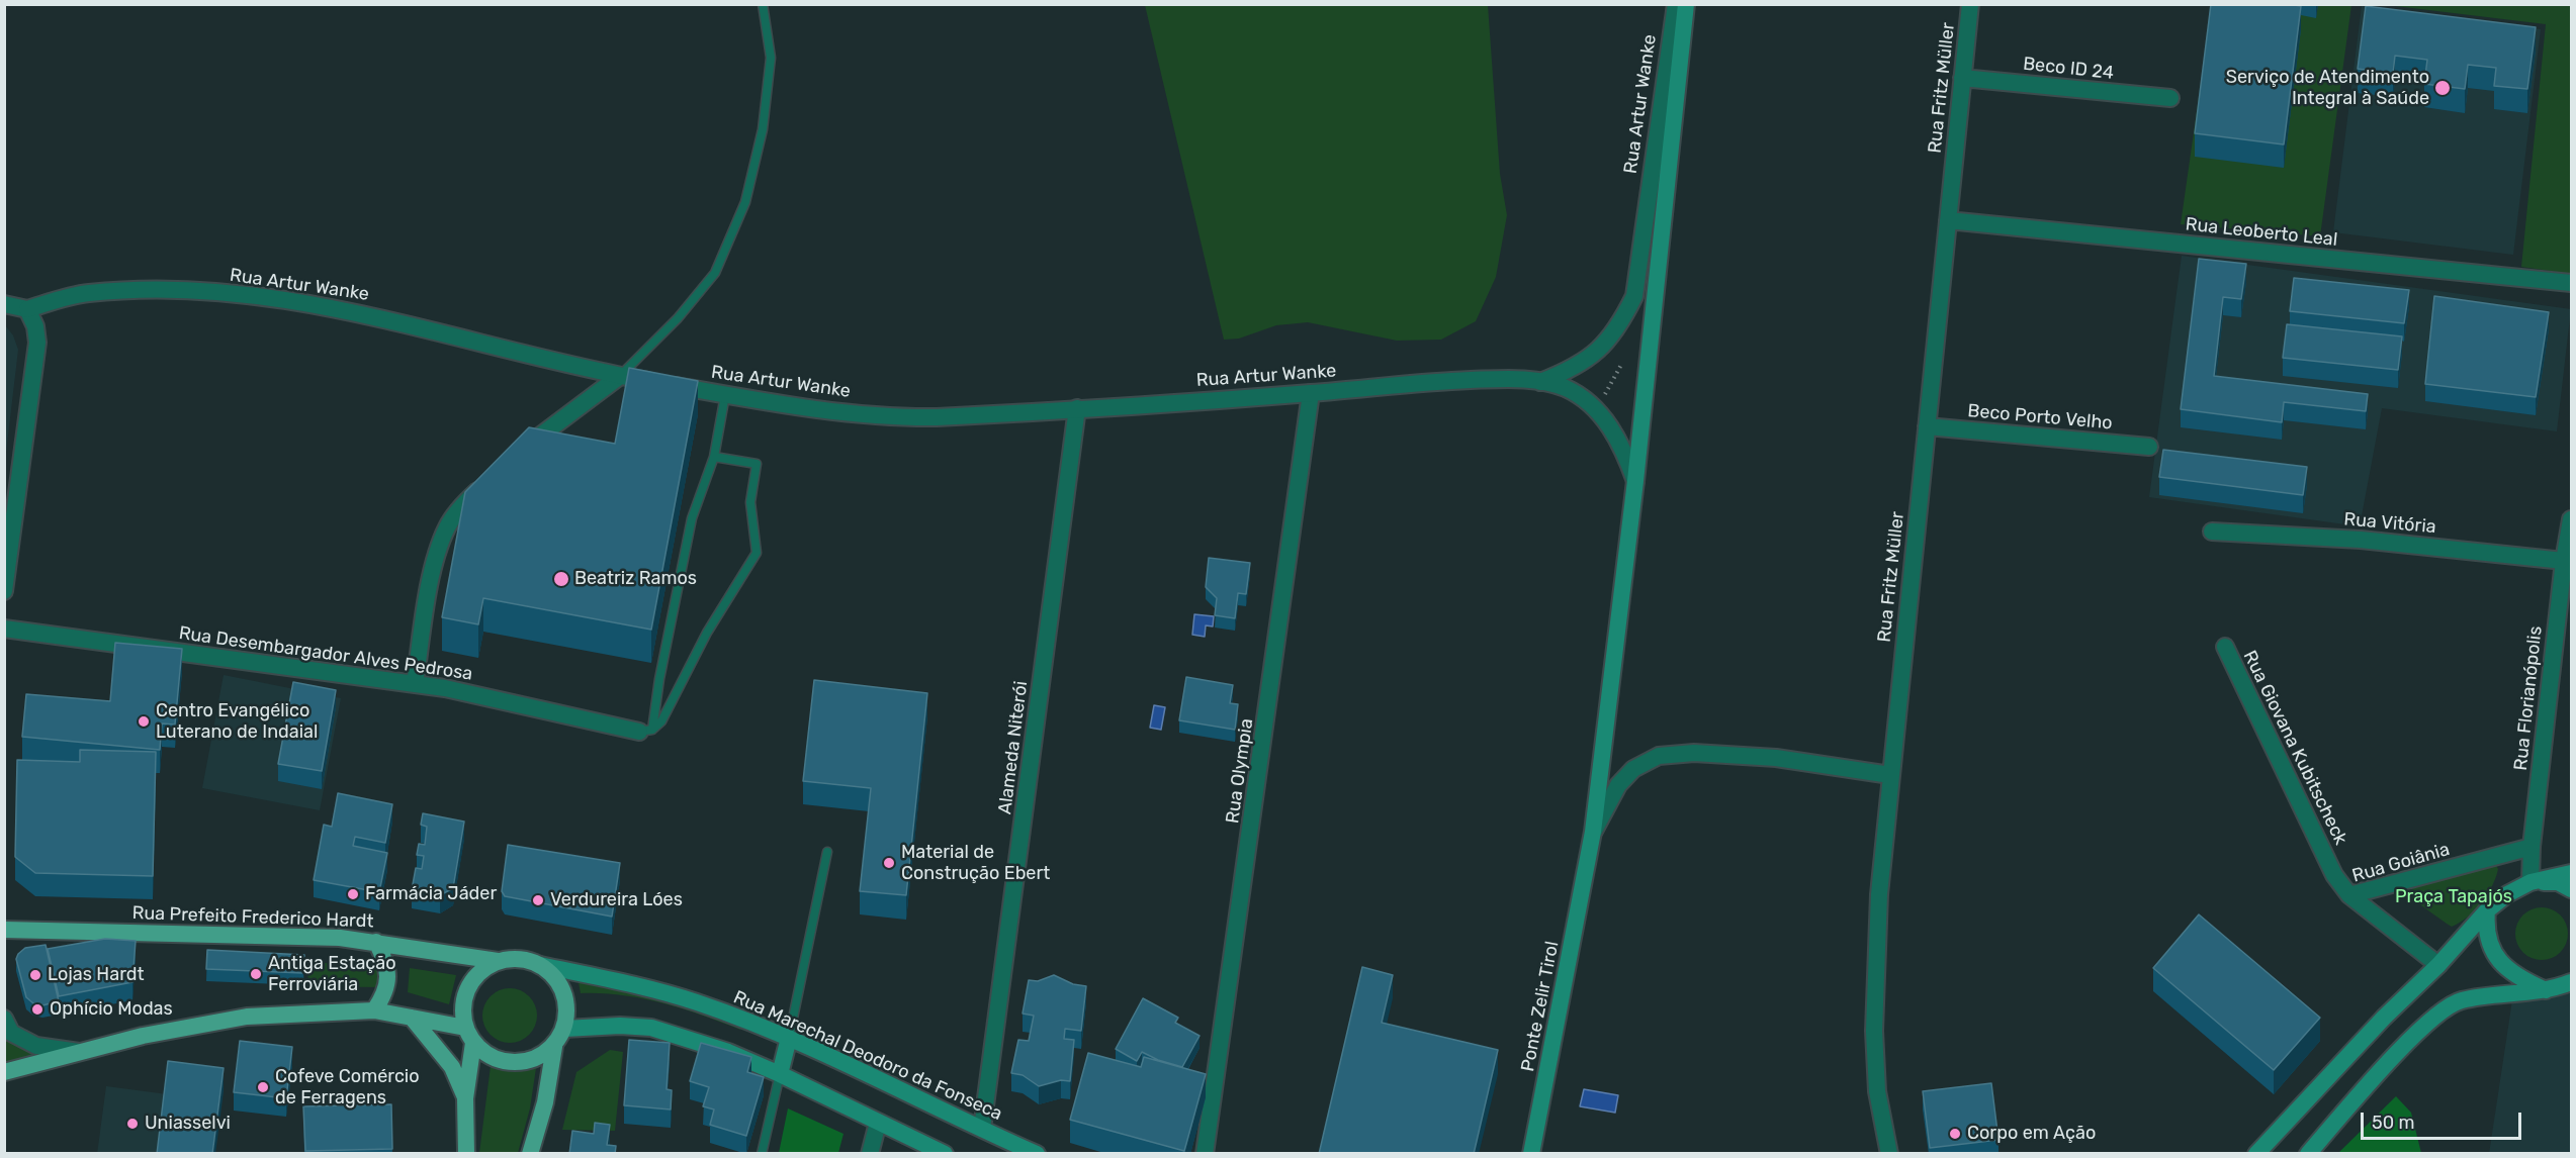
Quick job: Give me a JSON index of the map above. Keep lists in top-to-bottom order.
{
  "streets": {
    "main road": ["Rua Prefeito Frederico Hardt", "Ponte Zelir Tirol", "Rua Marechal Deodoro da Fonseca"],
    "street": [
      "Beco ID 24",
      "Rua Fritz Müller",
      "Rua Artur Wanke",
      "Rua Leoberto Leal",
      "Beco Porto Velho",
      "Rua Vitória",
      "Rua Desembargador Alves Pedrosa",
      "Rua Florianópolis",
      "Alameda Niterói",
      "Rua Giovana Kubitscheck",
      "Rua Olympia",
      "Rua Goiânia"
    ]
  },
  "crossings": [
    ["Beco ID 24", "Rua Fritz Müller"],
    ["Rua Fritz Müller", "Rua Leoberto Leal"],
    ["Rua Fritz Müller", "Beco Porto Velho"],
    ["Rua Artur Wanke", "Alameda Niterói"],
    ["Rua Artur Wanke", "Rua Olympia"],
    ["Rua Artur Wanke", "Ponte Zelir Tirol"],
    ["Rua Vitória", "Rua Florianópolis"],
    ["Rua Florianópolis", "Rua Goiânia"],
    ["Alameda Niterói", "Rua Marechal Deodoro da Fonseca"],
    ["Rua Giovana Kubitscheck", "Rua Goiânia"],
    ["Rua Prefeito Frederico Hardt", "Rua Marechal Deodoro da Fonseca"]
  ],
  "parks": ["Praça Tapajós"],
  "places": [
    "Serviço de Atendimento Integral à Saúde",
    "Beatriz Ramos",
    "Centro Evangélico Luterano de Indaial",
    "Material de Construção Ebert",
    "Farmácia Jáder",
    "Verdureira Lóes",
    "Antiga Estação Ferroviária",
    "Lojas Hardt",
    "Ophício Modas",
    "Cofeve Comércio de Ferragens",
    "Uniasselvi",
    "Corpo em Ação"
  ],
  "scale_bar": "50 m"
}
